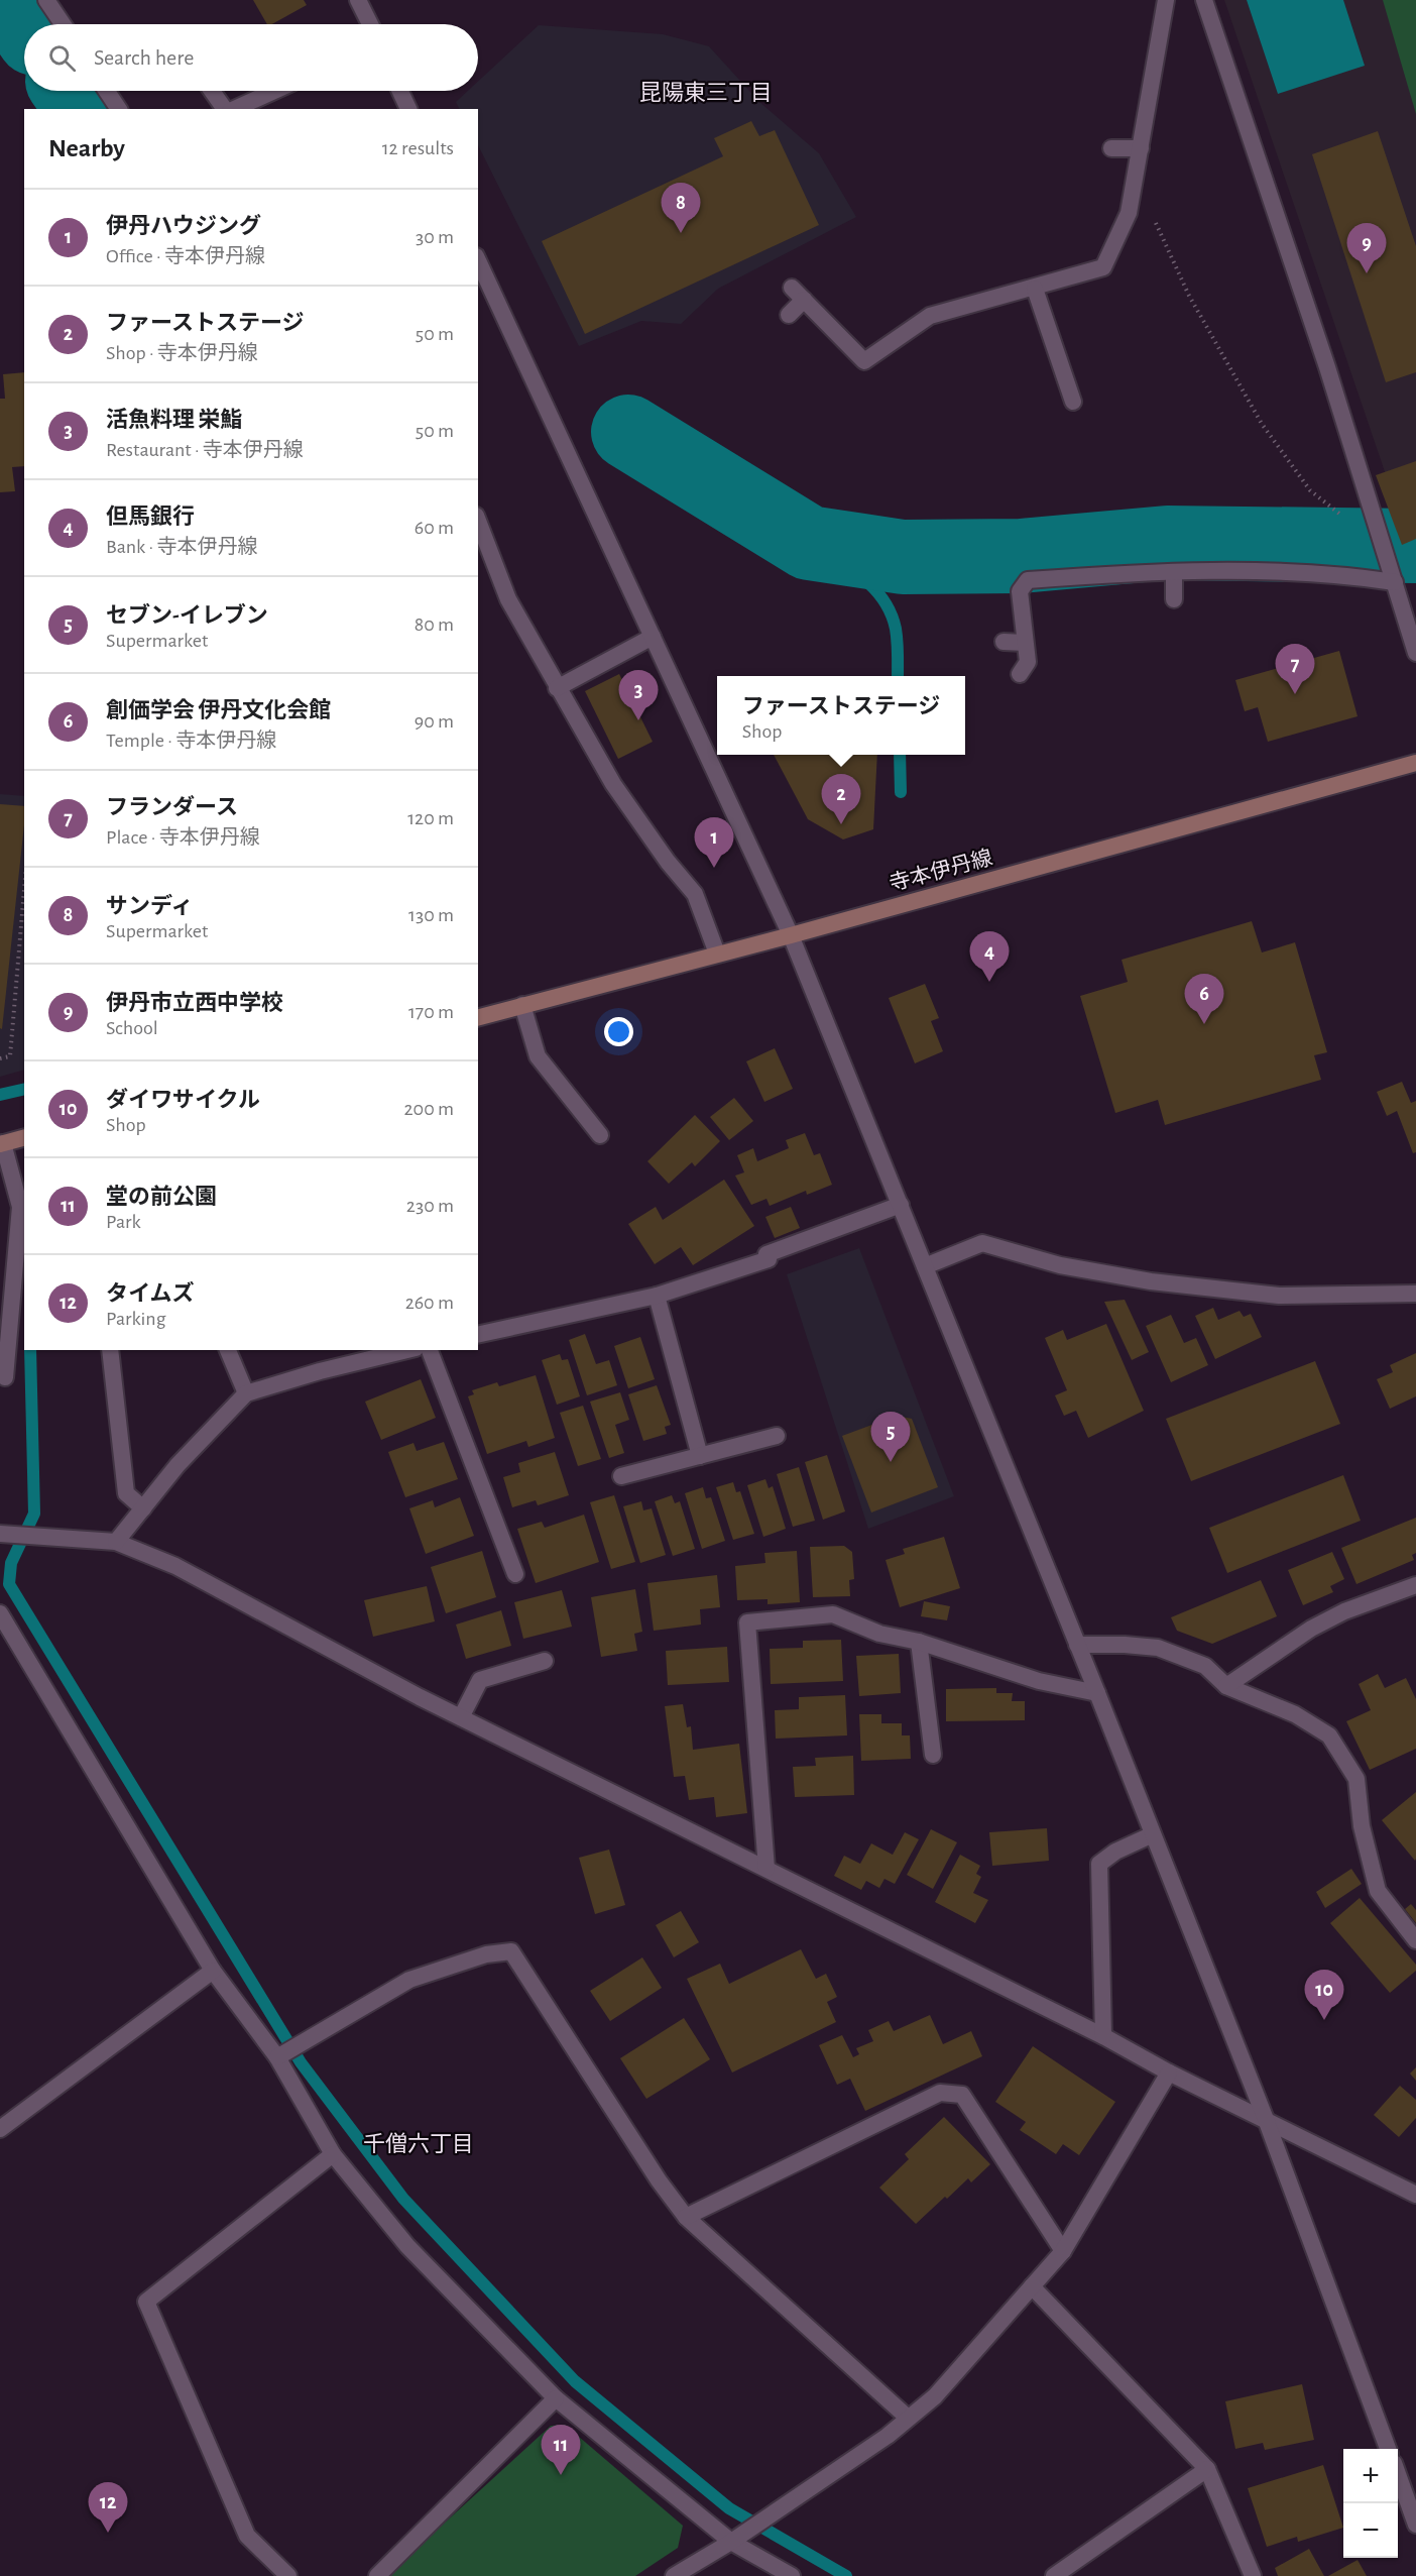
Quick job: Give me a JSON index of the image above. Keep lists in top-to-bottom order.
{
  "streets": {
    "main road": ["寺本伊丹線"]
  },
  "districts": ["昆陽東三丁目", "千僧六丁目"],
  "page": {
    "search": "Search here",
    "heading": ["Nearby", "12 results"],
    "pins": [
      "8",
      "9",
      "7",
      "3",
      "2",
      "1",
      "4",
      "6",
      "5",
      "10",
      "11",
      "12"
    ],
    "list": [
      {
        "mark": "1",
        "name": "伊丹ハウジング",
        "note": "Office · 寺本伊丹線",
        "value": "30 m"
      },
      {
        "mark": "2",
        "name": "ファーストステージ",
        "note": "Shop · 寺本伊丹線",
        "value": "50 m"
      },
      {
        "mark": "3",
        "name": "活魚料理 栄鮨",
        "note": "Restaurant · 寺本伊丹線",
        "value": "50 m"
      },
      {
        "mark": "4",
        "name": "但馬銀行",
        "note": "Bank · 寺本伊丹線",
        "value": "60 m"
      },
      {
        "mark": "5",
        "name": "セブン-イレブン",
        "note": "Supermarket",
        "value": "80 m"
      },
      {
        "mark": "6",
        "name": "創価学会 伊丹文化会館",
        "note": "Temple · 寺本伊丹線",
        "value": "90 m"
      },
      {
        "mark": "7",
        "name": "フランダース",
        "note": "Place · 寺本伊丹線",
        "value": "120 m"
      },
      {
        "mark": "8",
        "name": "サンディ",
        "note": "Supermarket",
        "value": "130 m"
      },
      {
        "mark": "9",
        "name": "伊丹市立西中学校",
        "note": "School",
        "value": "170 m"
      },
      {
        "mark": "10",
        "name": "ダイワサイクル",
        "note": "Shop",
        "value": "200 m"
      },
      {
        "mark": "11",
        "name": "堂の前公園",
        "note": "Park",
        "value": "230 m"
      },
      {
        "mark": "12",
        "name": "タイムズ",
        "note": "Parking",
        "value": "260 m"
      }
    ],
    "popup": ["ファーストステージ", "Shop"],
    "map_buttons": ["+", "−"]
  }
}
